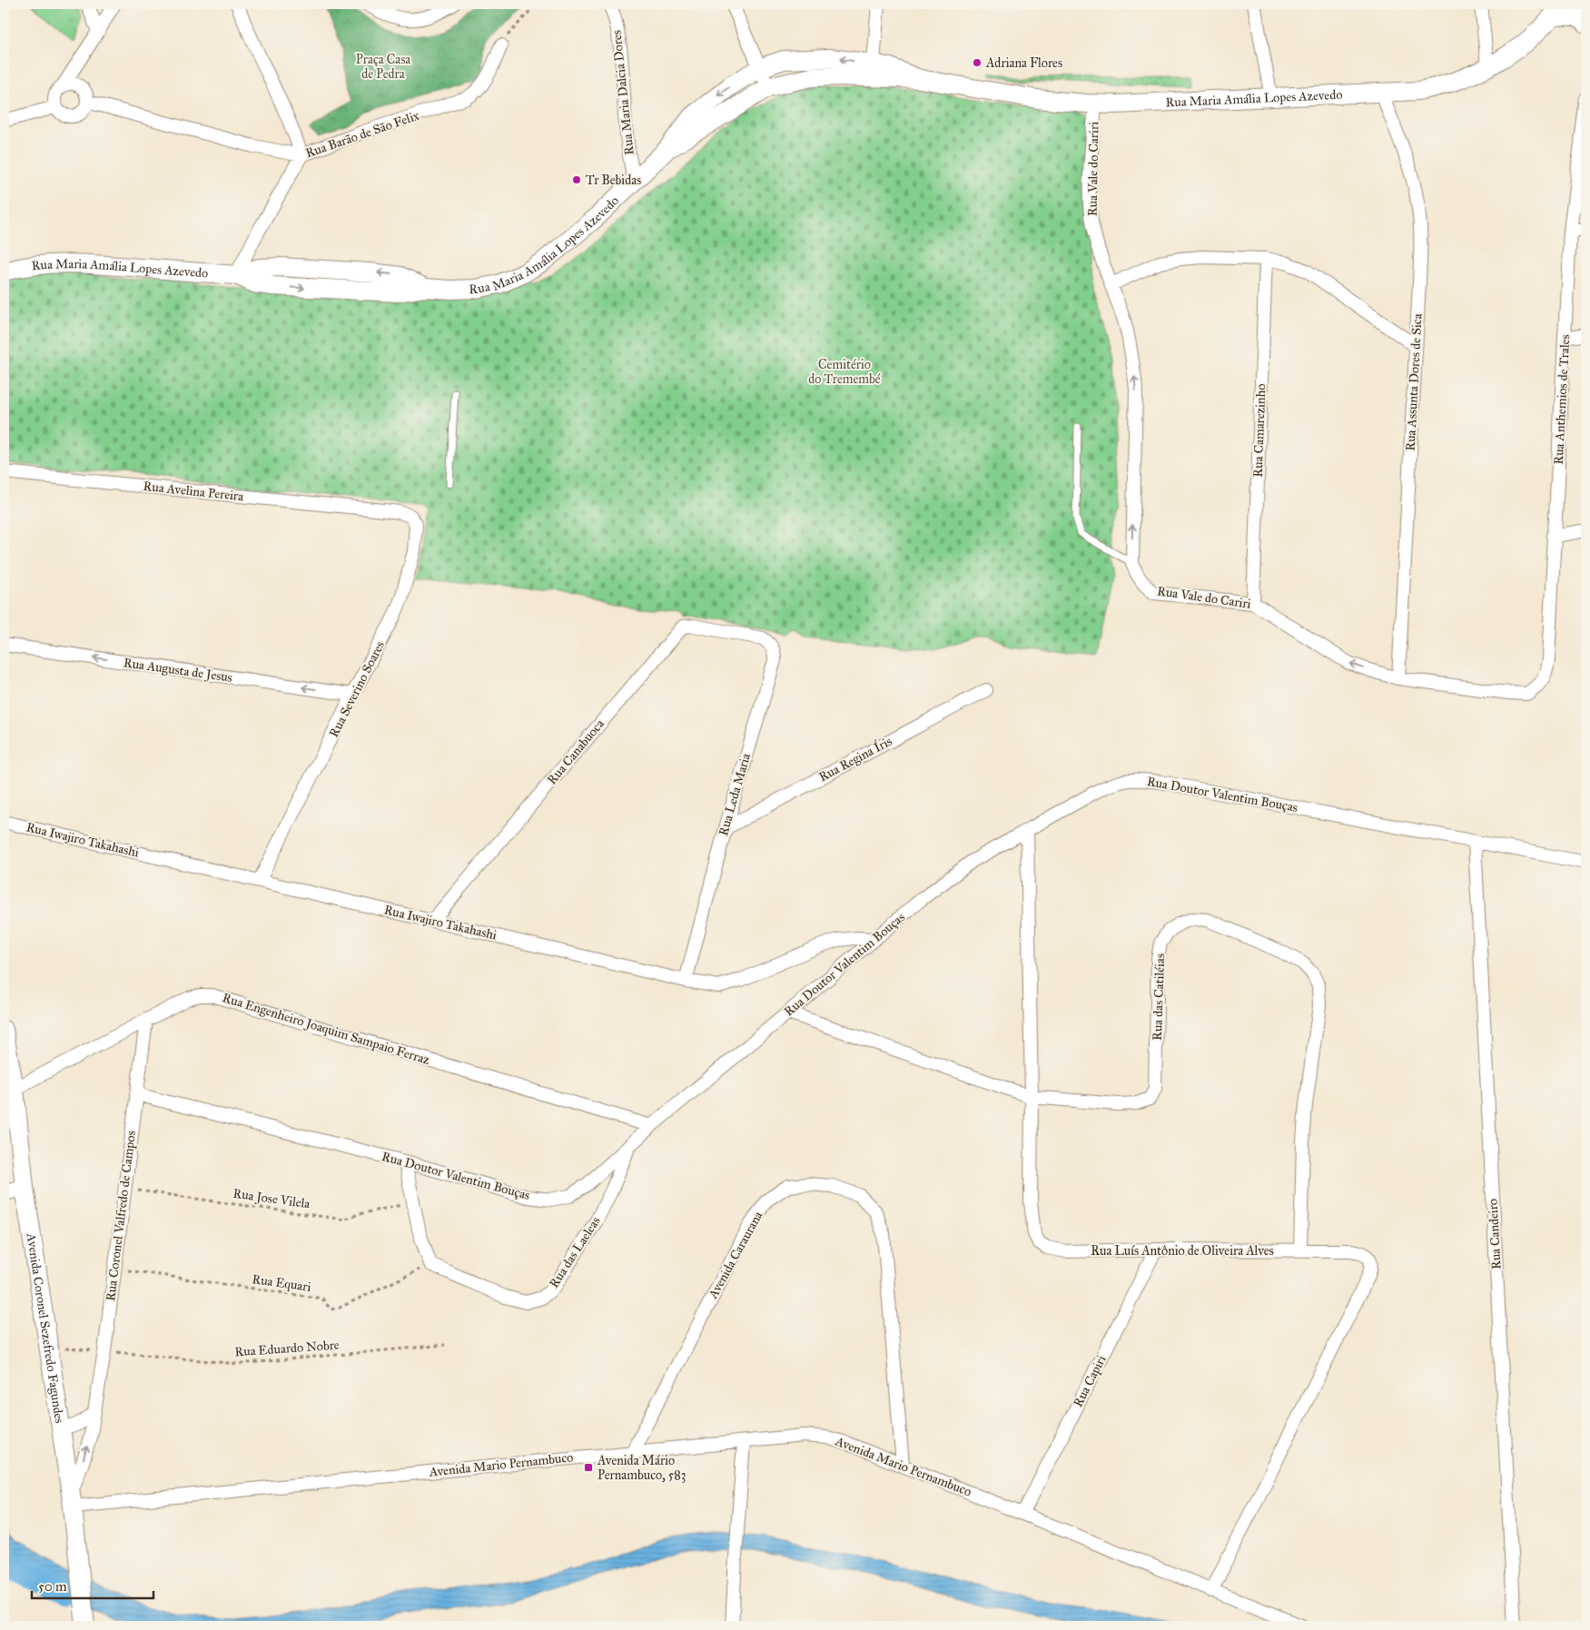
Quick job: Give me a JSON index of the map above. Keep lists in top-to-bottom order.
{
  "streets": {
    "main road": ["Rua Maria Amália Lopes Azevedo", "Avenida Coronel Sezefredo Fagundes"],
    "street": [
      "Rua Maria Dalcia Dores",
      "Rua Barão de São Felix",
      "Rua Vale do Cariri",
      "Rua Assunta Dores de Sica",
      "Rua Anthemios de Trales",
      "Rua Camarezinho",
      "Rua Avelina Pereira",
      "Rua Augusta de Jesus",
      "Rua Severino Soares",
      "Rua Canabuoca",
      "Rua Regina Íris",
      "Rua Leda Maria",
      "Rua Doutor Valentim Bouças",
      "Rua Iwajiro Takahashi",
      "Rua das Catiléias",
      "Rua Engenheiro Joaquim Sampaio Ferraz",
      "Rua Coronel Valfredo de Campos",
      "Rua Candeiro",
      "Rua Luís Antônio de Oliveira Alves",
      "Rua das Laeleas",
      "Avenida Caraurana",
      "Rua Capiri",
      "Avenida Mario Pernambuco"
    ],
    "path": ["Rua Jose Vilela", "Rua Equari", "Rua Eduardo Nobre"]
  },
  "crossings": [
    ["Rua Maria Dalcia Dores", "Rua Maria Amália Lopes Azevedo"],
    ["Rua Maria Amália Lopes Azevedo", "Rua Vale do Cariri"],
    ["Rua Maria Amália Lopes Azevedo", "Rua Assunta Dores de Sica"],
    ["Rua Vale do Cariri", "Rua Assunta Dores de Sica"],
    ["Rua Vale do Cariri", "Rua Anthemios de Trales"],
    ["Rua Vale do Cariri", "Rua Camarezinho"],
    ["Rua Avelina Pereira", "Rua Severino Soares"],
    ["Rua Augusta de Jesus", "Rua Severino Soares"],
    ["Rua Severino Soares", "Rua Iwajiro Takahashi"],
    ["Rua Canabuoca", "Rua Leda Maria"],
    ["Rua Canabuoca", "Rua Iwajiro Takahashi"],
    ["Rua Regina Íris", "Rua Leda Maria"],
    ["Rua Leda Maria", "Rua Iwajiro Takahashi"],
    ["Rua Doutor Valentim Bouças", "Rua Iwajiro Takahashi"],
    ["Rua Doutor Valentim Bouças", "Rua das Catiléias"],
    ["Rua Doutor Valentim Bouças", "Rua Engenheiro Joaquim Sampaio Ferraz"],
    ["Rua Doutor Valentim Bouças", "Rua Coronel Valfredo de Campos"],
    ["Rua Doutor Valentim Bouças", "Rua Candeiro"],
    ["Rua Doutor Valentim Bouças", "Rua Luís Antônio de Oliveira Alves"],
    ["Rua Doutor Valentim Bouças", "Rua das Laeleas"],
    ["Rua das Catiléias", "Rua Luís Antônio de Oliveira Alves"],
    ["Rua Engenheiro Joaquim Sampaio Ferraz", "Rua Coronel Valfredo de Campos"],
    ["Rua Engenheiro Joaquim Sampaio Ferraz", "Avenida Coronel Sezefredo Fagundes"],
    ["Rua Jose Vilela", "Rua Coronel Valfredo de Campos"],
    ["Rua Coronel Valfredo de Campos", "Rua Equari"],
    ["Rua Coronel Valfredo de Campos", "Avenida Coronel Sezefredo Fagundes"],
    ["Rua Coronel Valfredo de Campos", "Rua Eduardo Nobre"],
    ["Rua Coronel Valfredo de Campos", "Avenida Mario Pernambuco"],
    ["Rua Luís Antônio de Oliveira Alves", "Rua Capiri"],
    ["Rua Luís Antônio de Oliveira Alves", "Avenida Mario Pernambuco"],
    ["Rua das Laeleas", "Rua Equari"],
    ["Avenida Caraurana", "Avenida Mario Pernambuco"],
    ["Avenida Coronel Sezefredo Fagundes", "Avenida Mario Pernambuco"],
    ["Rua Capiri", "Avenida Mario Pernambuco"]
  ],
  "one_way": ["Rua Vale do Cariri", "Rua Augusta de Jesus"],
  "parks": ["Praça Casa de Pedra", "Cemitério do Tremembé"],
  "places": {
    "other": ["Adriana Flores", "Tr Bebidas"],
    "transit": ["Avenida Mário Pernambuco, 583"]
  },
  "scale_bar": "50 m"
}
